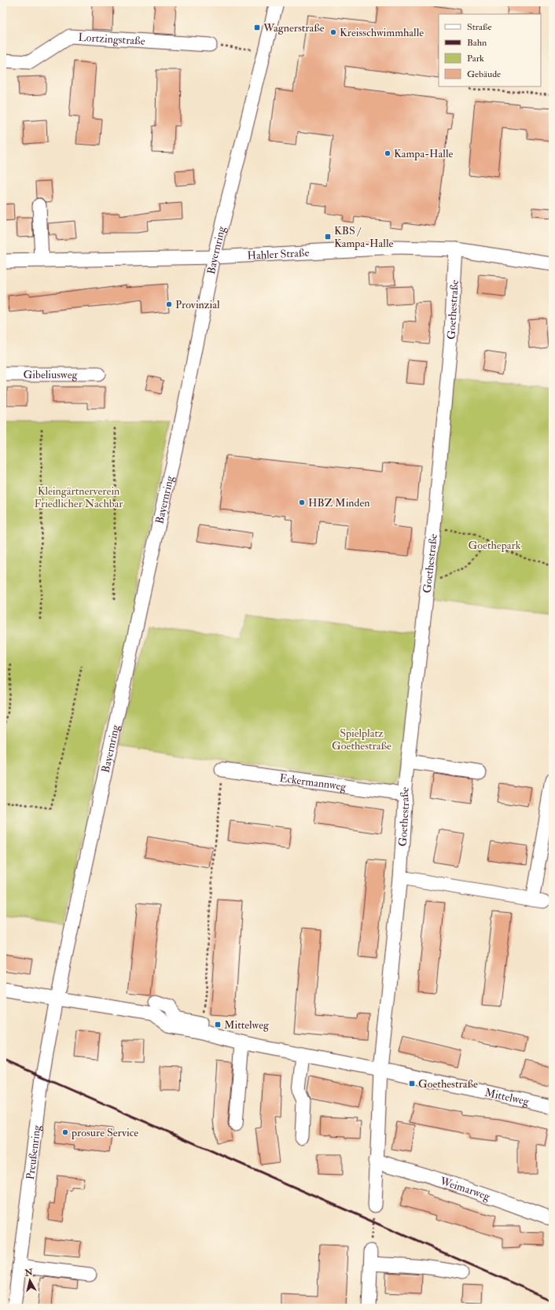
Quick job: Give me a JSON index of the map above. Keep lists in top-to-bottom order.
{
  "streets": {
    "street": [
      "Lortzingstraße",
      "Bayernring",
      "Hahler Straße",
      "Goethestraße",
      "Gibeliusweg",
      "Eckermannweg",
      "Mittelweg",
      "Preußenring",
      "Weimarweg"
    ]
  },
  "crossings": [
    ["Bayernring", "Hahler Straße"],
    ["Bayernring", "Mittelweg"],
    ["Bayernring", "Preußenring"],
    ["Hahler Straße", "Goethestraße"],
    ["Goethestraße", "Eckermannweg"],
    ["Goethestraße", "Mittelweg"],
    ["Goethestraße", "Weimarweg"],
    ["Mittelweg", "Preußenring"]
  ],
  "parks": ["Kleingärtnerverein Friedlicher Nachbar", "Goethepark", "Spielplatz Goethestraße"],
  "places": {
    "transit": [
      "Wagnerstraße",
      "KBS / Kampa-Halle",
      "Mittelweg",
      "Goethestraße"
    ],
    "other": [
      "Kreisschwimmhalle",
      "Kampa-Halle",
      "Provinzial",
      "HBZ Minden",
      "prosure Service"
    ]
  },
  "legend": [
    "Straße",
    "Bahn",
    "Park",
    "Gebäude"
  ],
  "north": "top"
}
